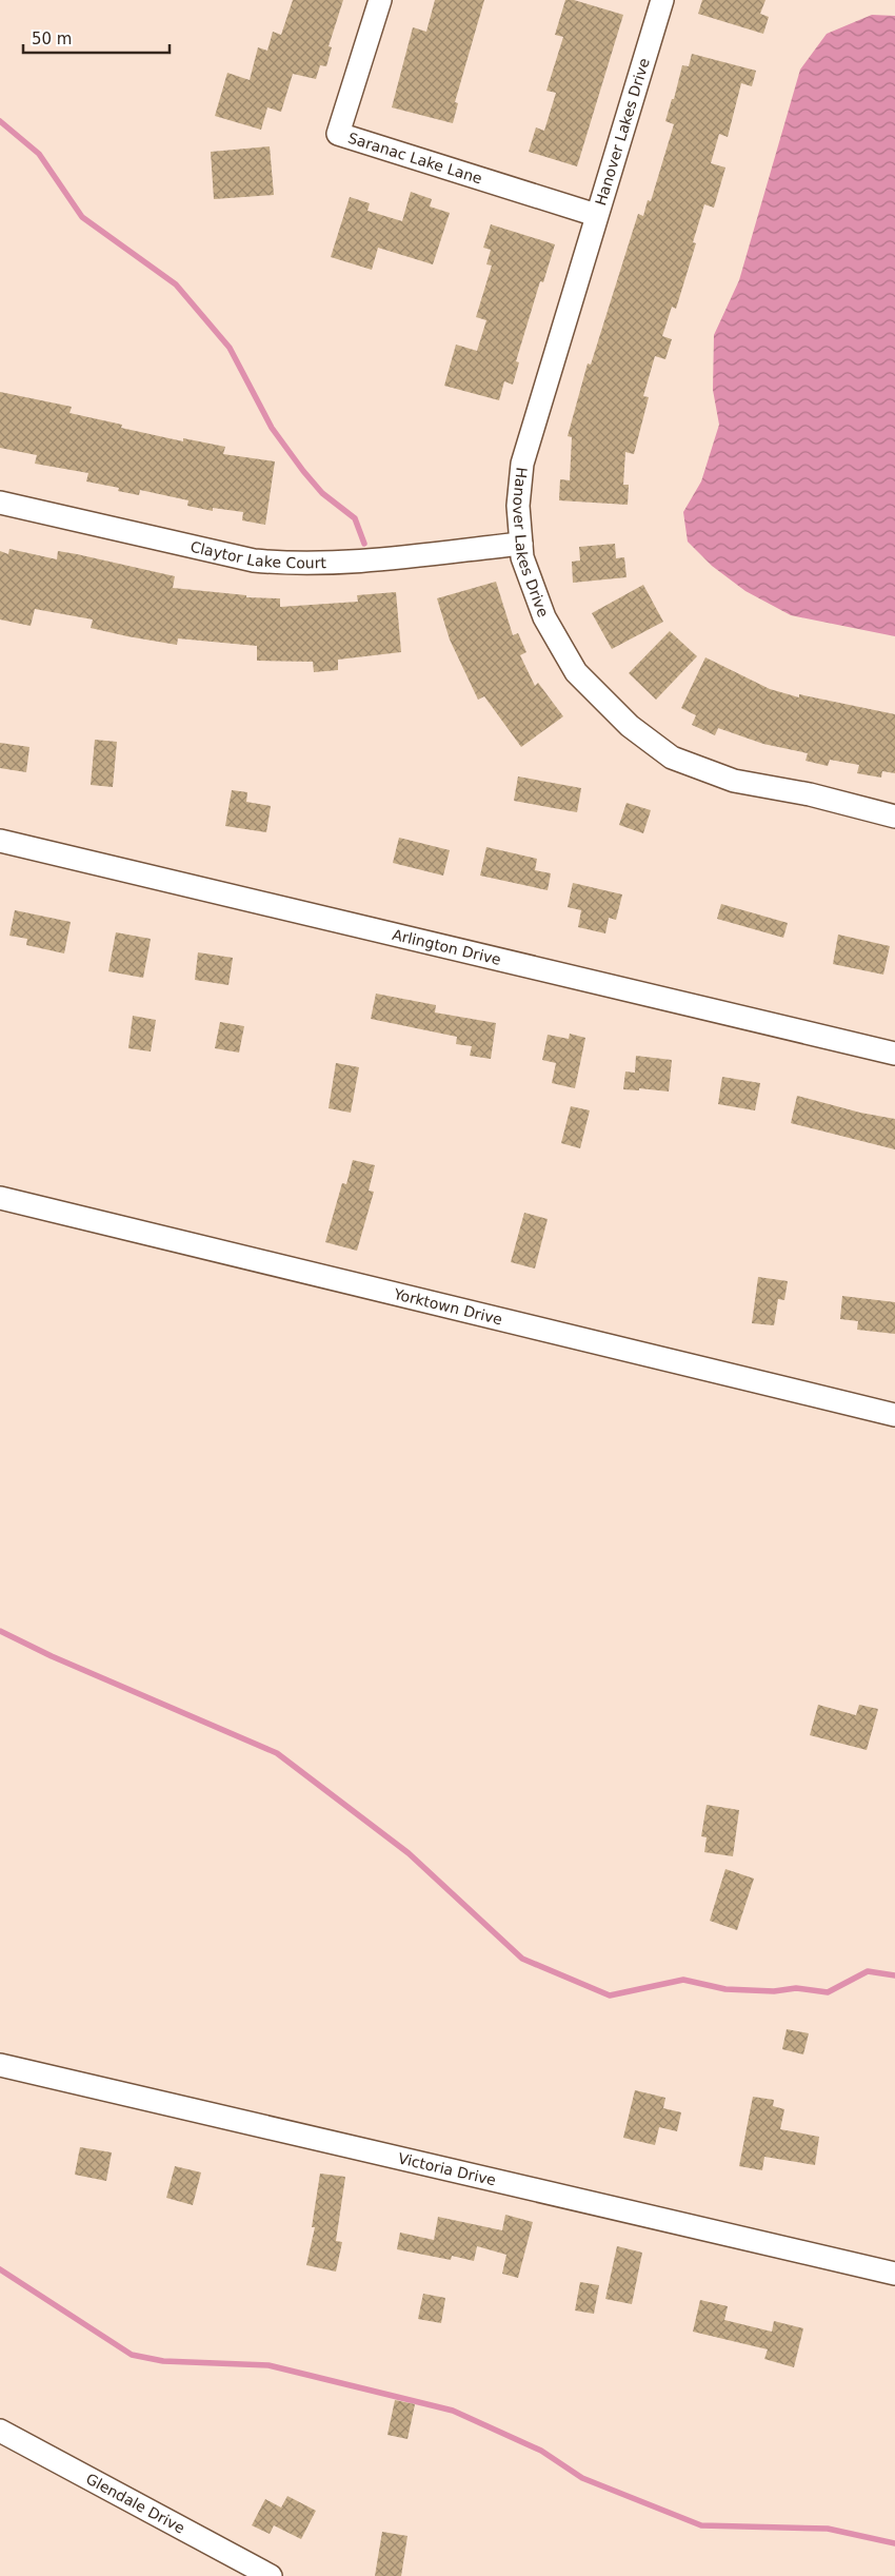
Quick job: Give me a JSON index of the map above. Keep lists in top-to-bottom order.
{
  "streets": {
    "street": [
      "Hanover Lakes Drive",
      "Saranac Lake Lane",
      "Claytor Lake Court",
      "Arlington Drive",
      "Yorktown Drive",
      "Victoria Drive",
      "Glendale Drive"
    ]
  },
  "crossings": [
    ["Hanover Lakes Drive", "Saranac Lake Lane"],
    ["Hanover Lakes Drive", "Claytor Lake Court"]
  ],
  "scale_bar": "50 m"
}
